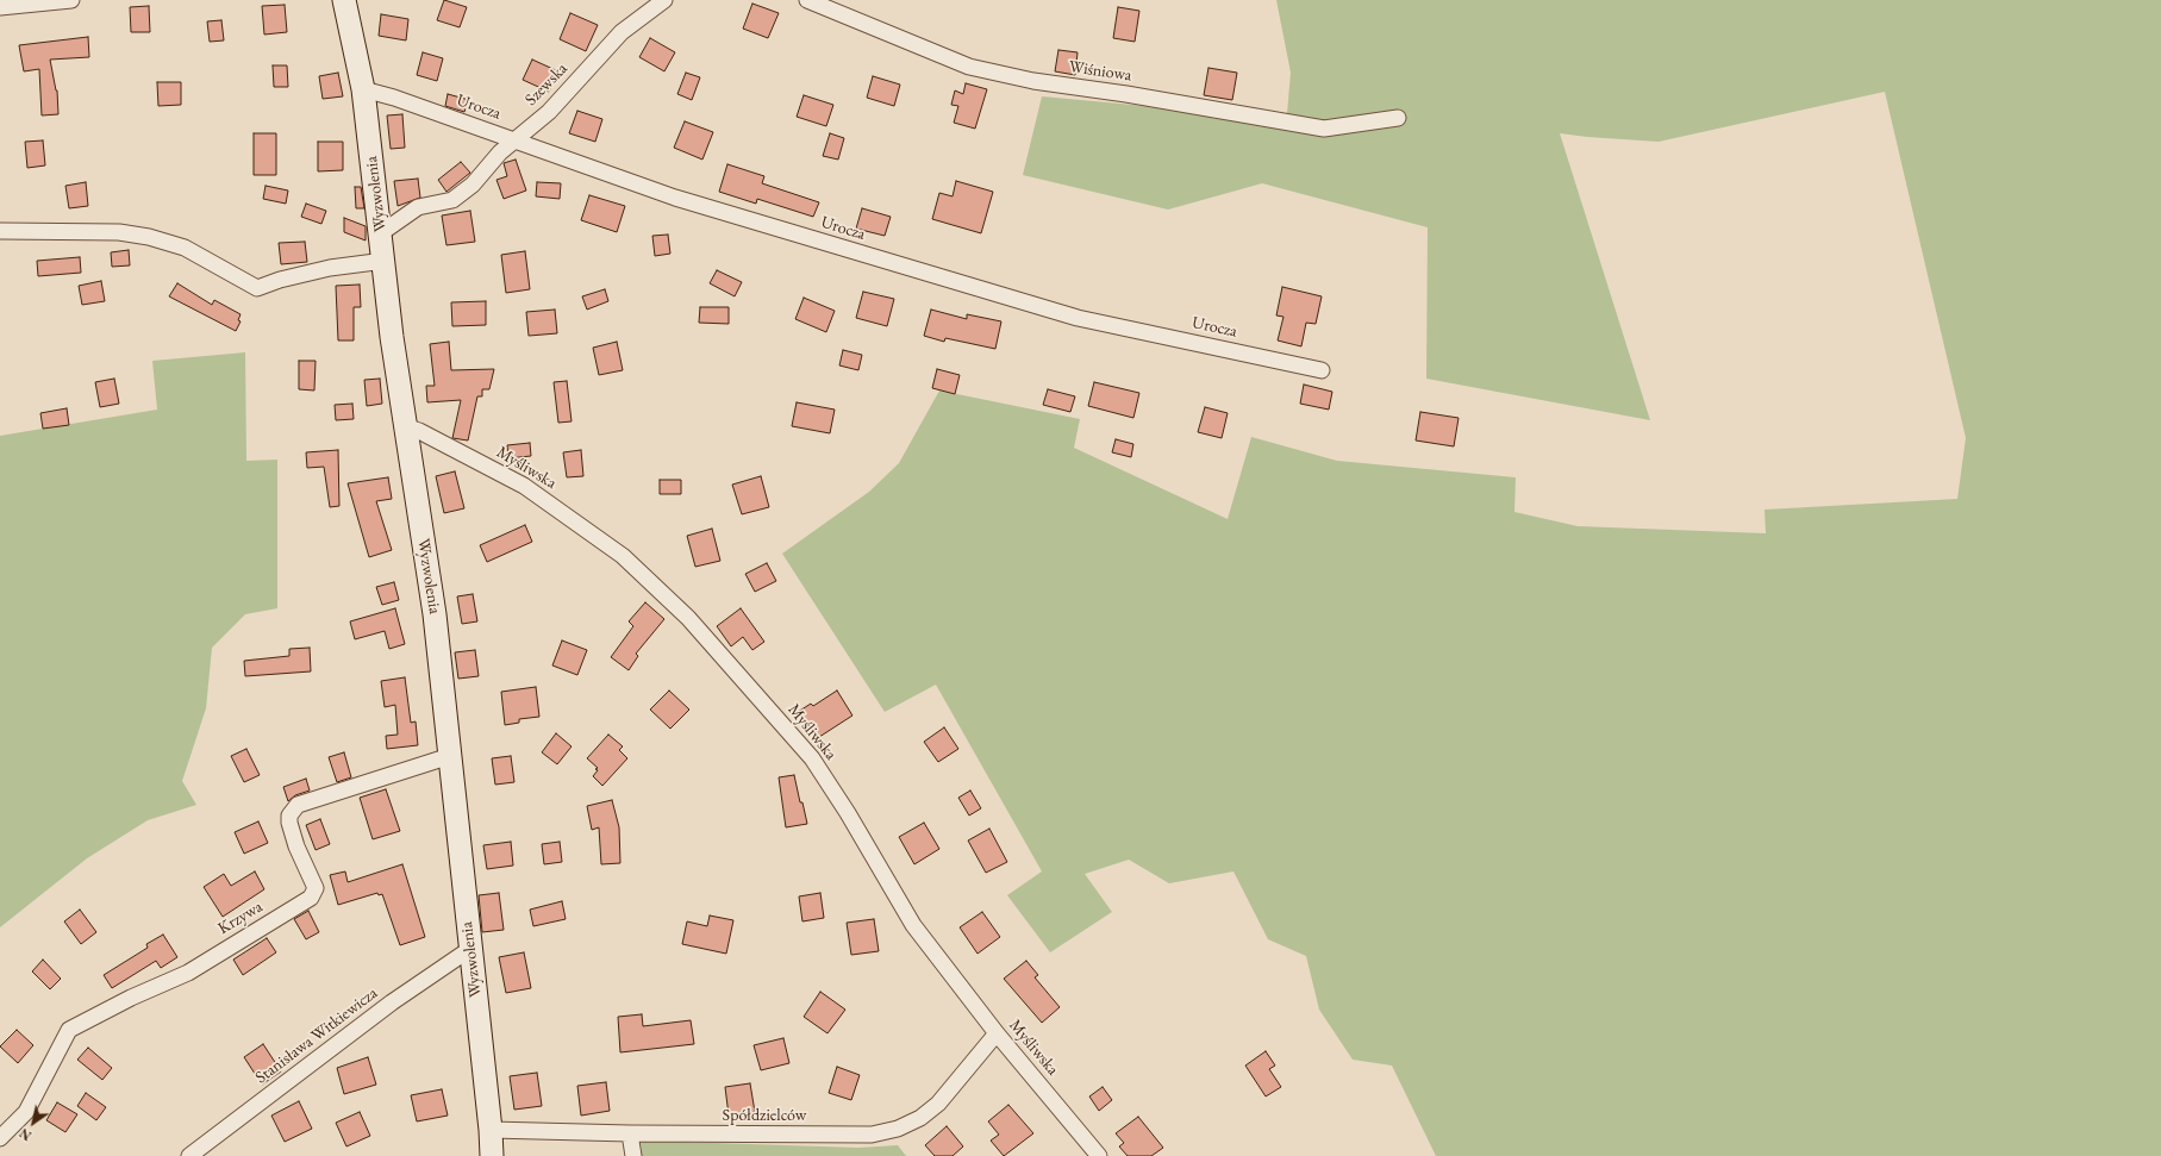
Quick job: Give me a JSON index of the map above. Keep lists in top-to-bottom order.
{
  "streets": {
    "street": [
      "Wiśniowa",
      "Szewska",
      "Urocza",
      "Wyzwolenia",
      "Myśliwska",
      "Krzywa",
      "Stanisława Witkiewicza",
      "Spółdzielców"
    ]
  },
  "crossings": [
    ["Szewska", "Urocza"],
    ["Szewska", "Wyzwolenia"],
    ["Urocza", "Wyzwolenia"],
    ["Wyzwolenia", "Myśliwska"],
    ["Wyzwolenia", "Krzywa"],
    ["Wyzwolenia", "Stanisława Witkiewicza"],
    ["Wyzwolenia", "Spółdzielców"],
    ["Myśliwska", "Spółdzielców"]
  ],
  "north": "bottom left"
}
